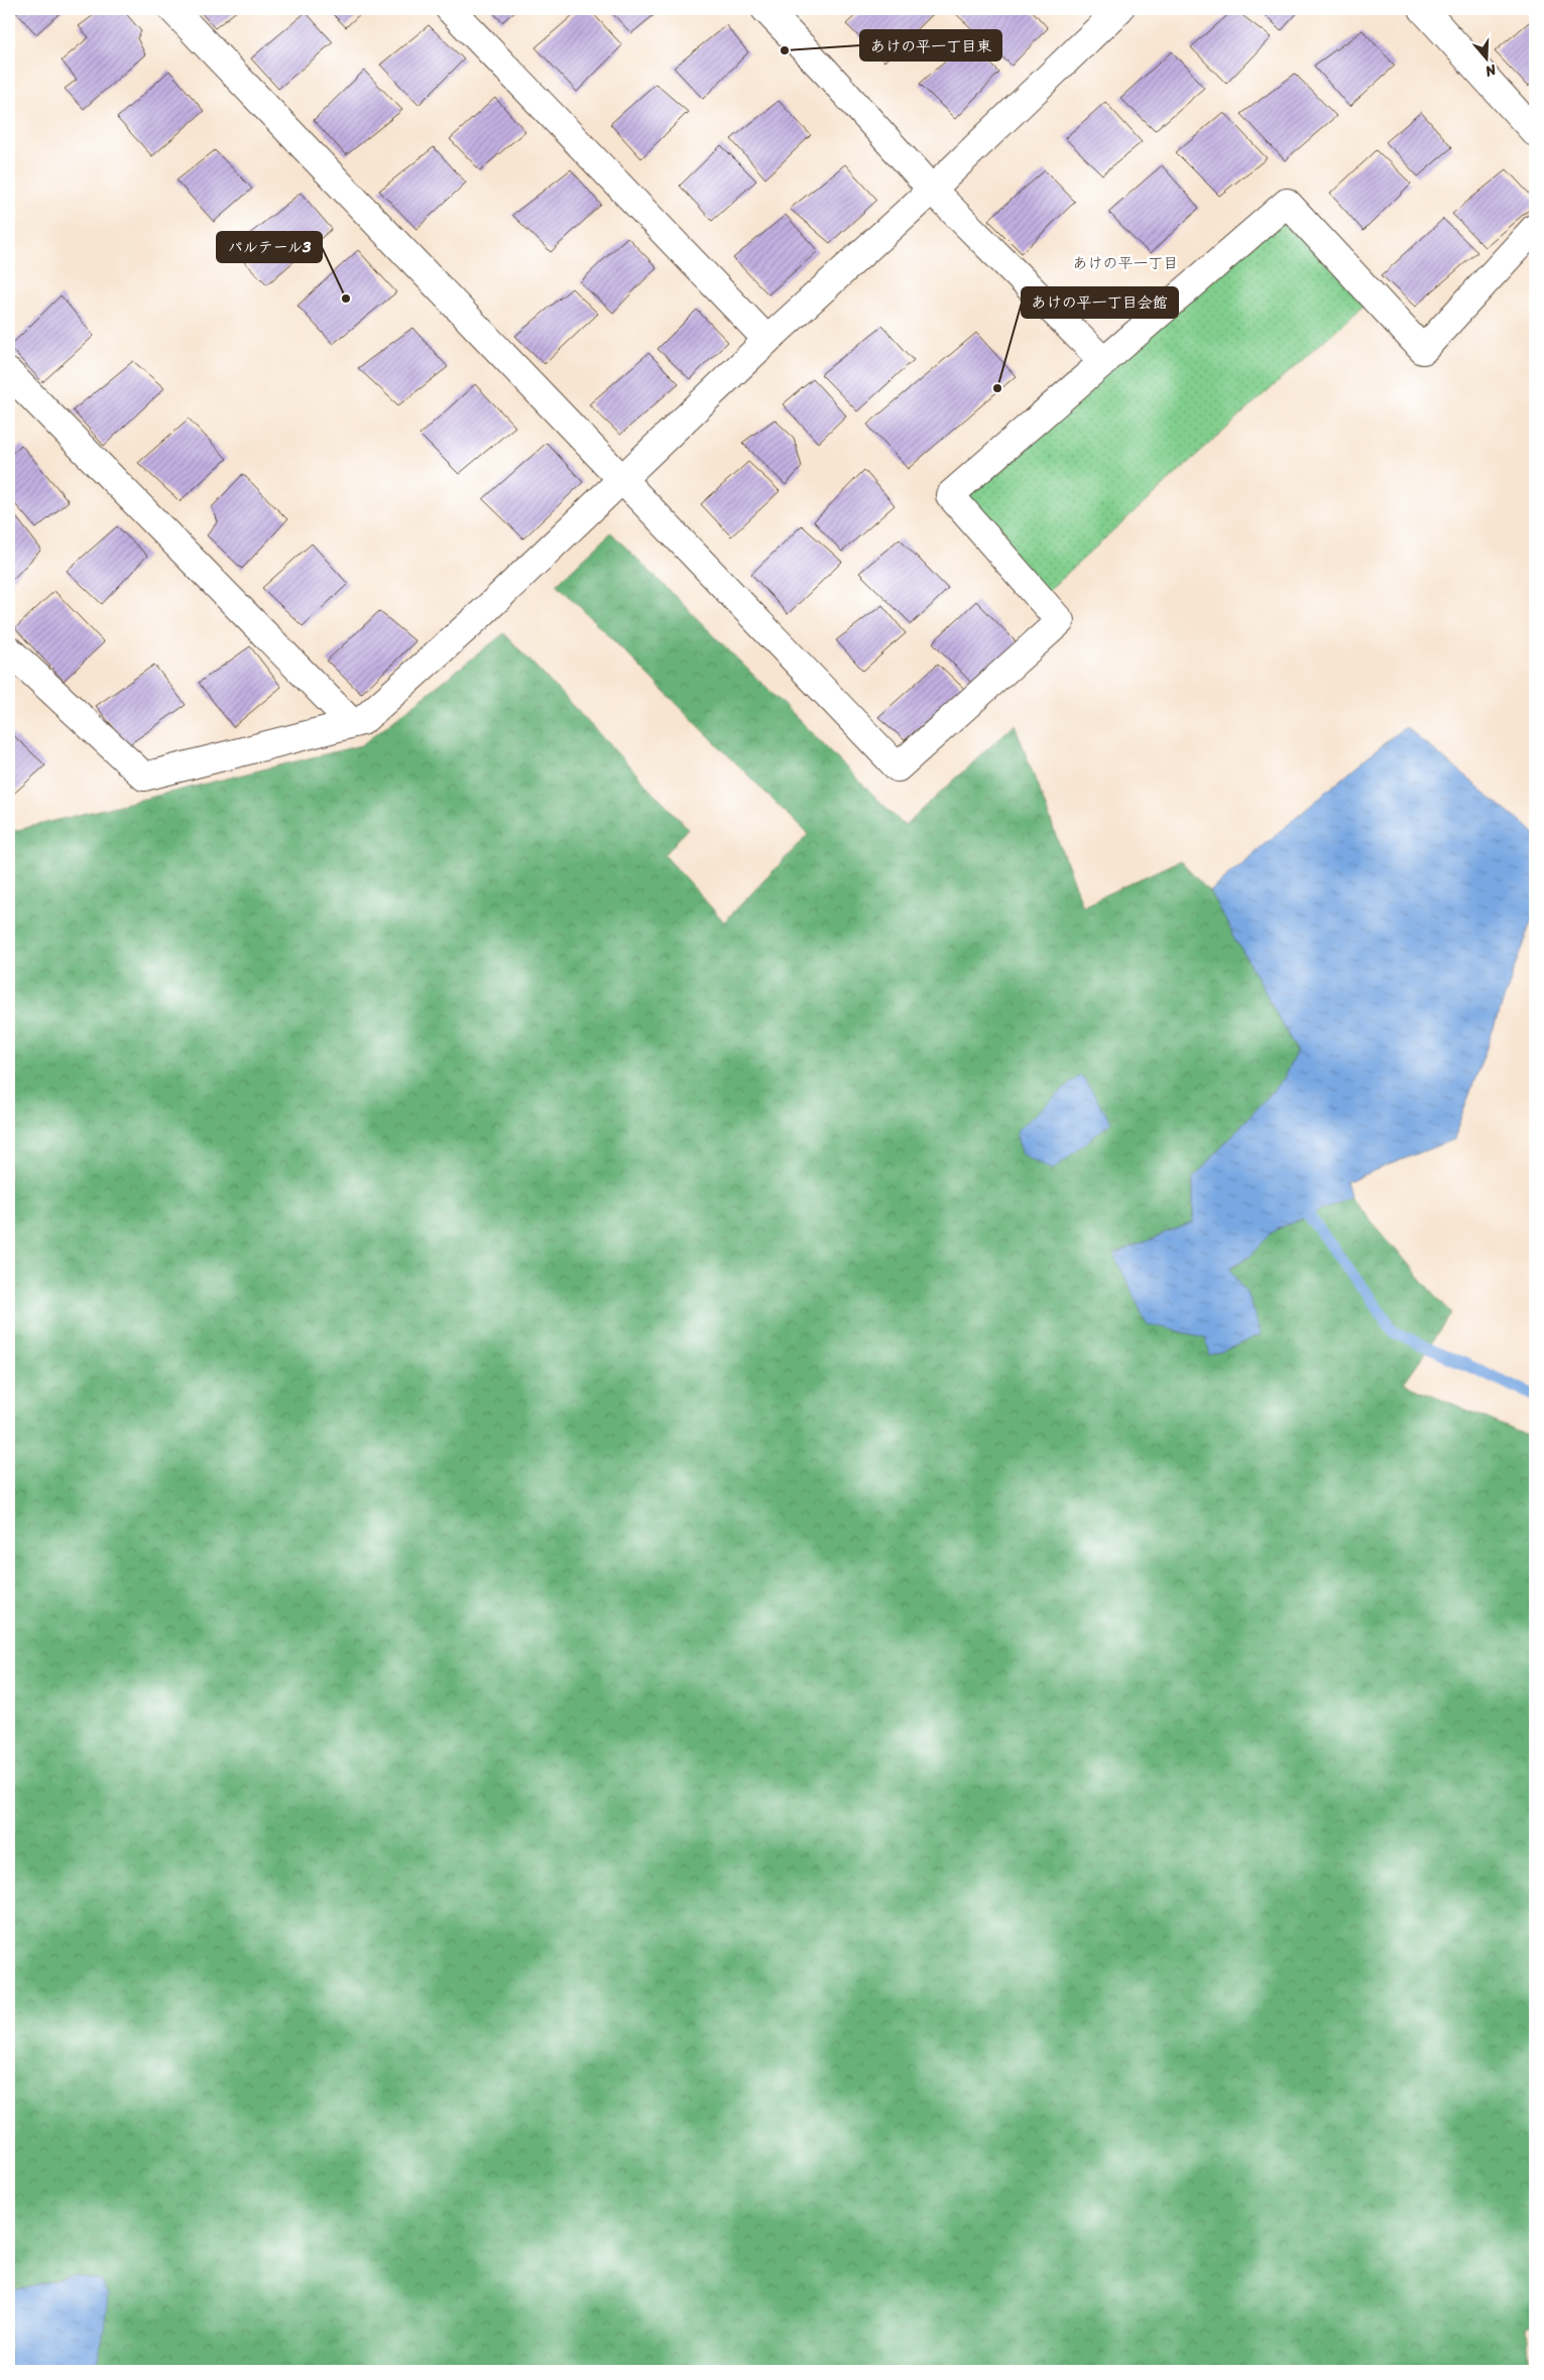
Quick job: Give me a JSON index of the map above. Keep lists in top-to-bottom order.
{
  "districts": ["あけの平一丁目"],
  "places": ["あけの平一丁目東", "パルテール3", "あけの平一丁目会館"],
  "north": "bottom"
}
